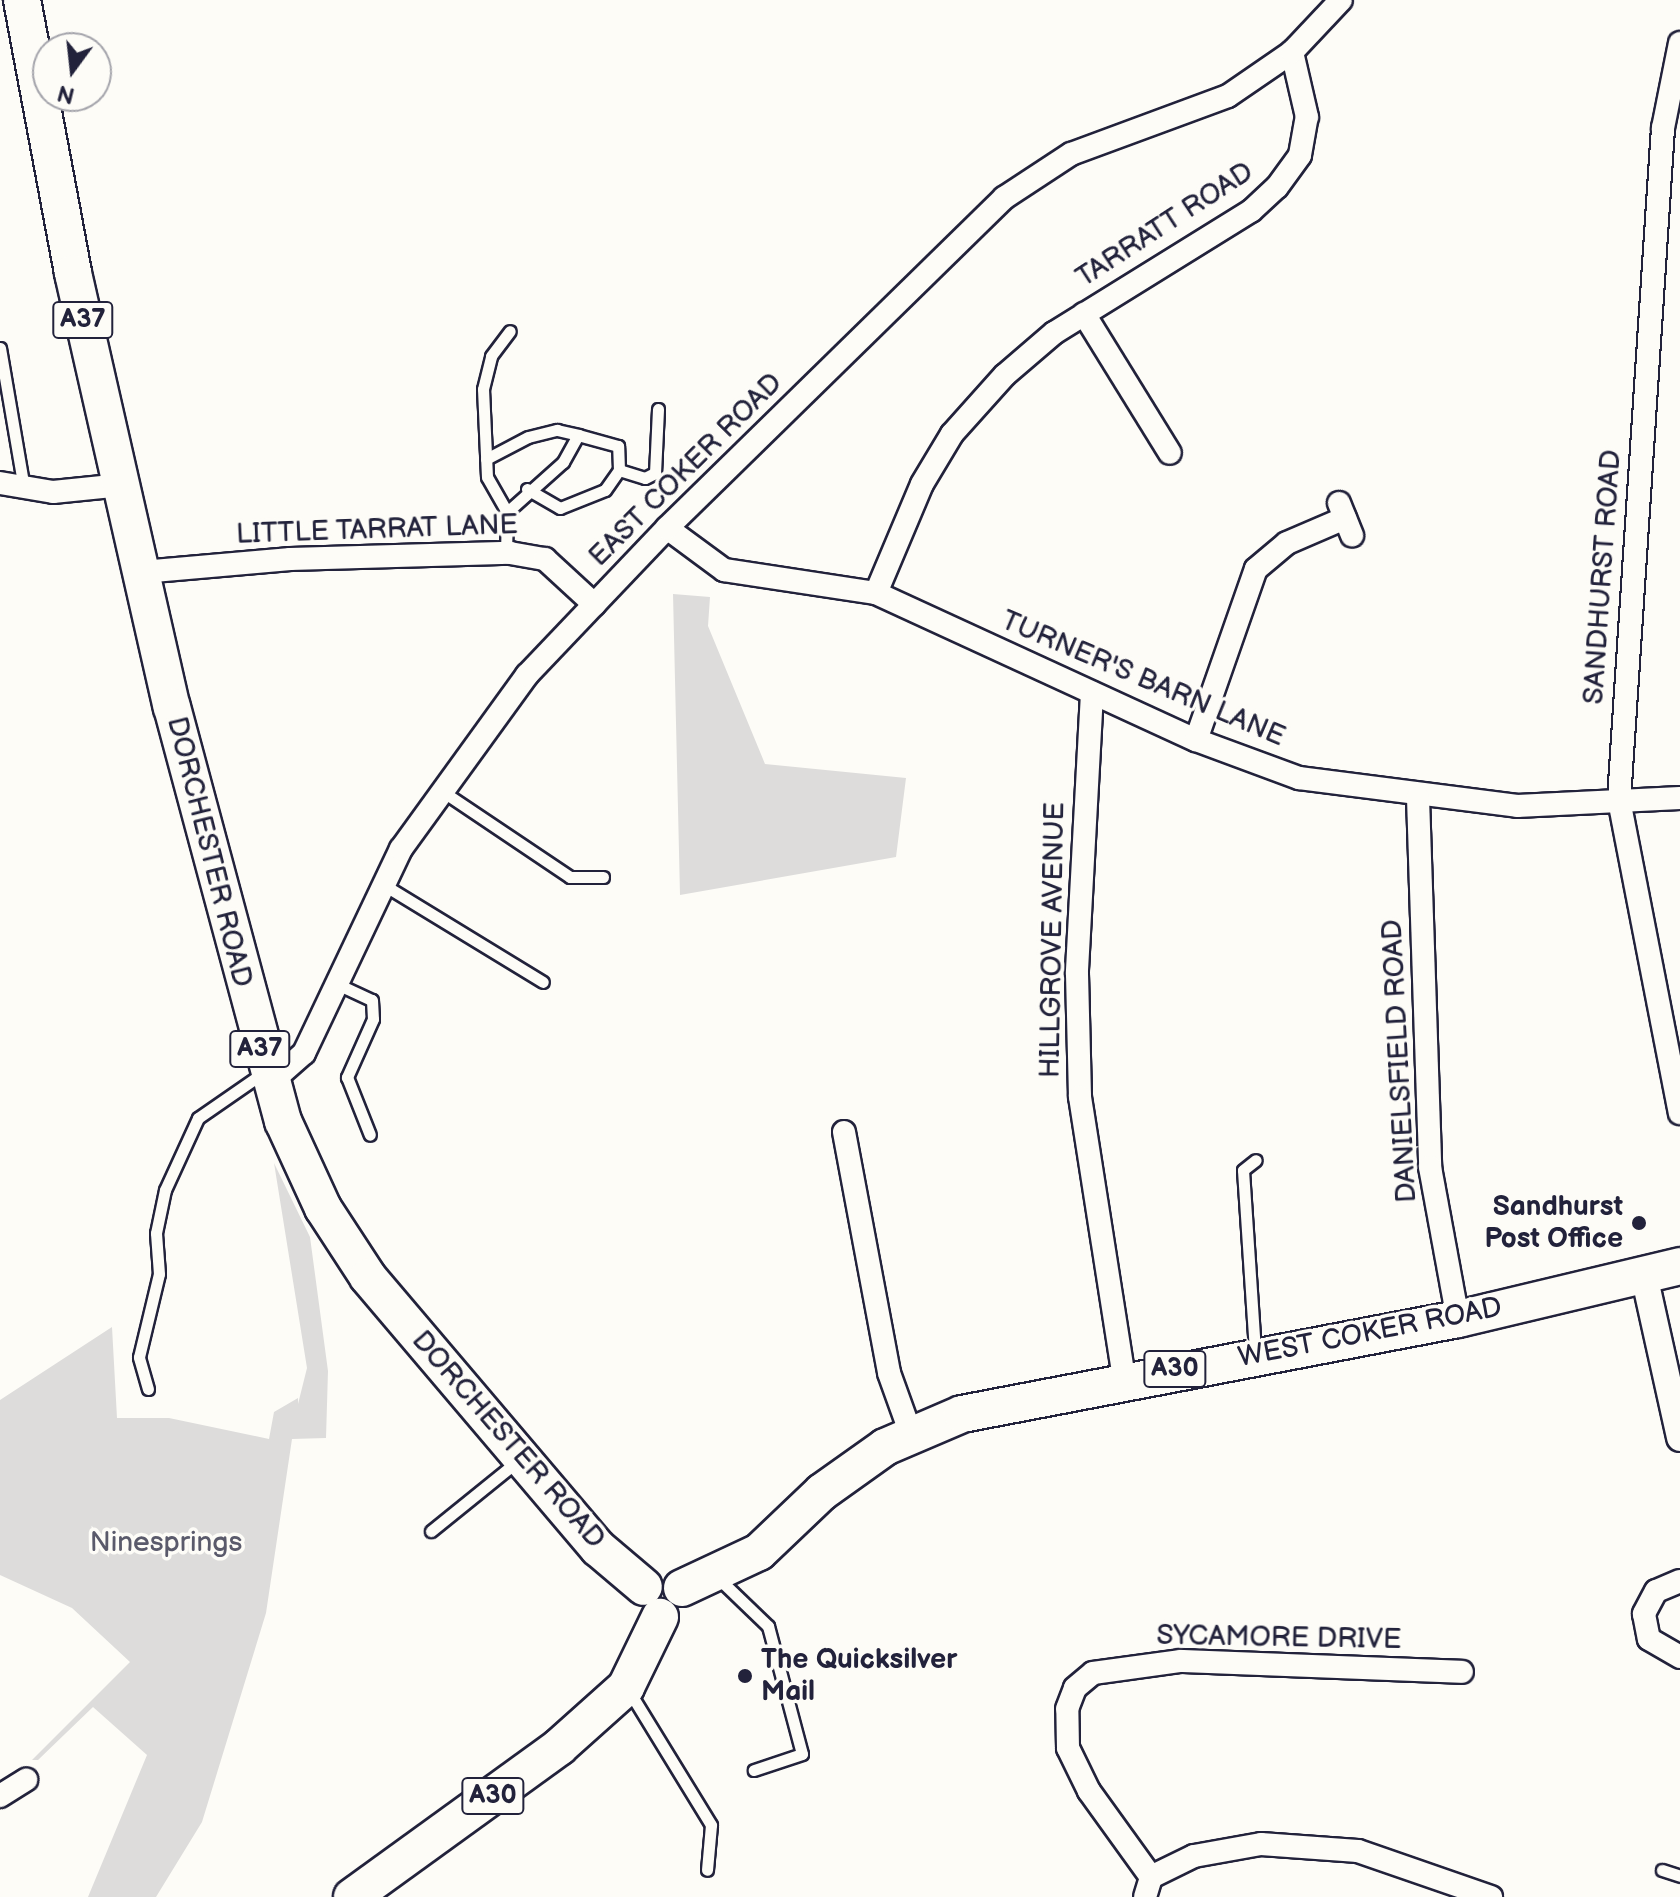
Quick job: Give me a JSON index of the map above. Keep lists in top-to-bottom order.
{
  "streets": {
    "highway": [
      "A37",
      "DORCHESTER ROAD",
      "WEST COKER ROAD",
      "A30"
    ],
    "street": [
      "TARRATT ROAD",
      "EAST COKER ROAD",
      "LITTLE TARRAT LANE",
      "SANDHURST ROAD",
      "TURNER'S BARN LANE",
      "HILLGROVE AVENUE",
      "DANIELSFIELD ROAD",
      "SYCAMORE DRIVE"
    ]
  },
  "crossings": [
    ["TARRATT ROAD", "EAST COKER ROAD"],
    ["TARRATT ROAD", "TURNER'S BARN LANE"],
    ["EAST COKER ROAD", "LITTLE TARRAT LANE"],
    ["EAST COKER ROAD", "TURNER'S BARN LANE"],
    ["EAST COKER ROAD", "DORCHESTER ROAD"],
    ["LITTLE TARRAT LANE", "DORCHESTER ROAD"],
    ["SANDHURST ROAD", "TURNER'S BARN LANE"],
    ["TURNER'S BARN LANE", "HILLGROVE AVENUE"],
    ["TURNER'S BARN LANE", "DANIELSFIELD ROAD"],
    ["DORCHESTER ROAD", "A30"],
    ["HILLGROVE AVENUE", "WEST COKER ROAD"],
    ["DANIELSFIELD ROAD", "WEST COKER ROAD"]
  ],
  "parks": ["Ninesprings"],
  "places": ["Sandhurst Post Office", "The Quicksilver Mail"],
  "north": "bottom"
}
